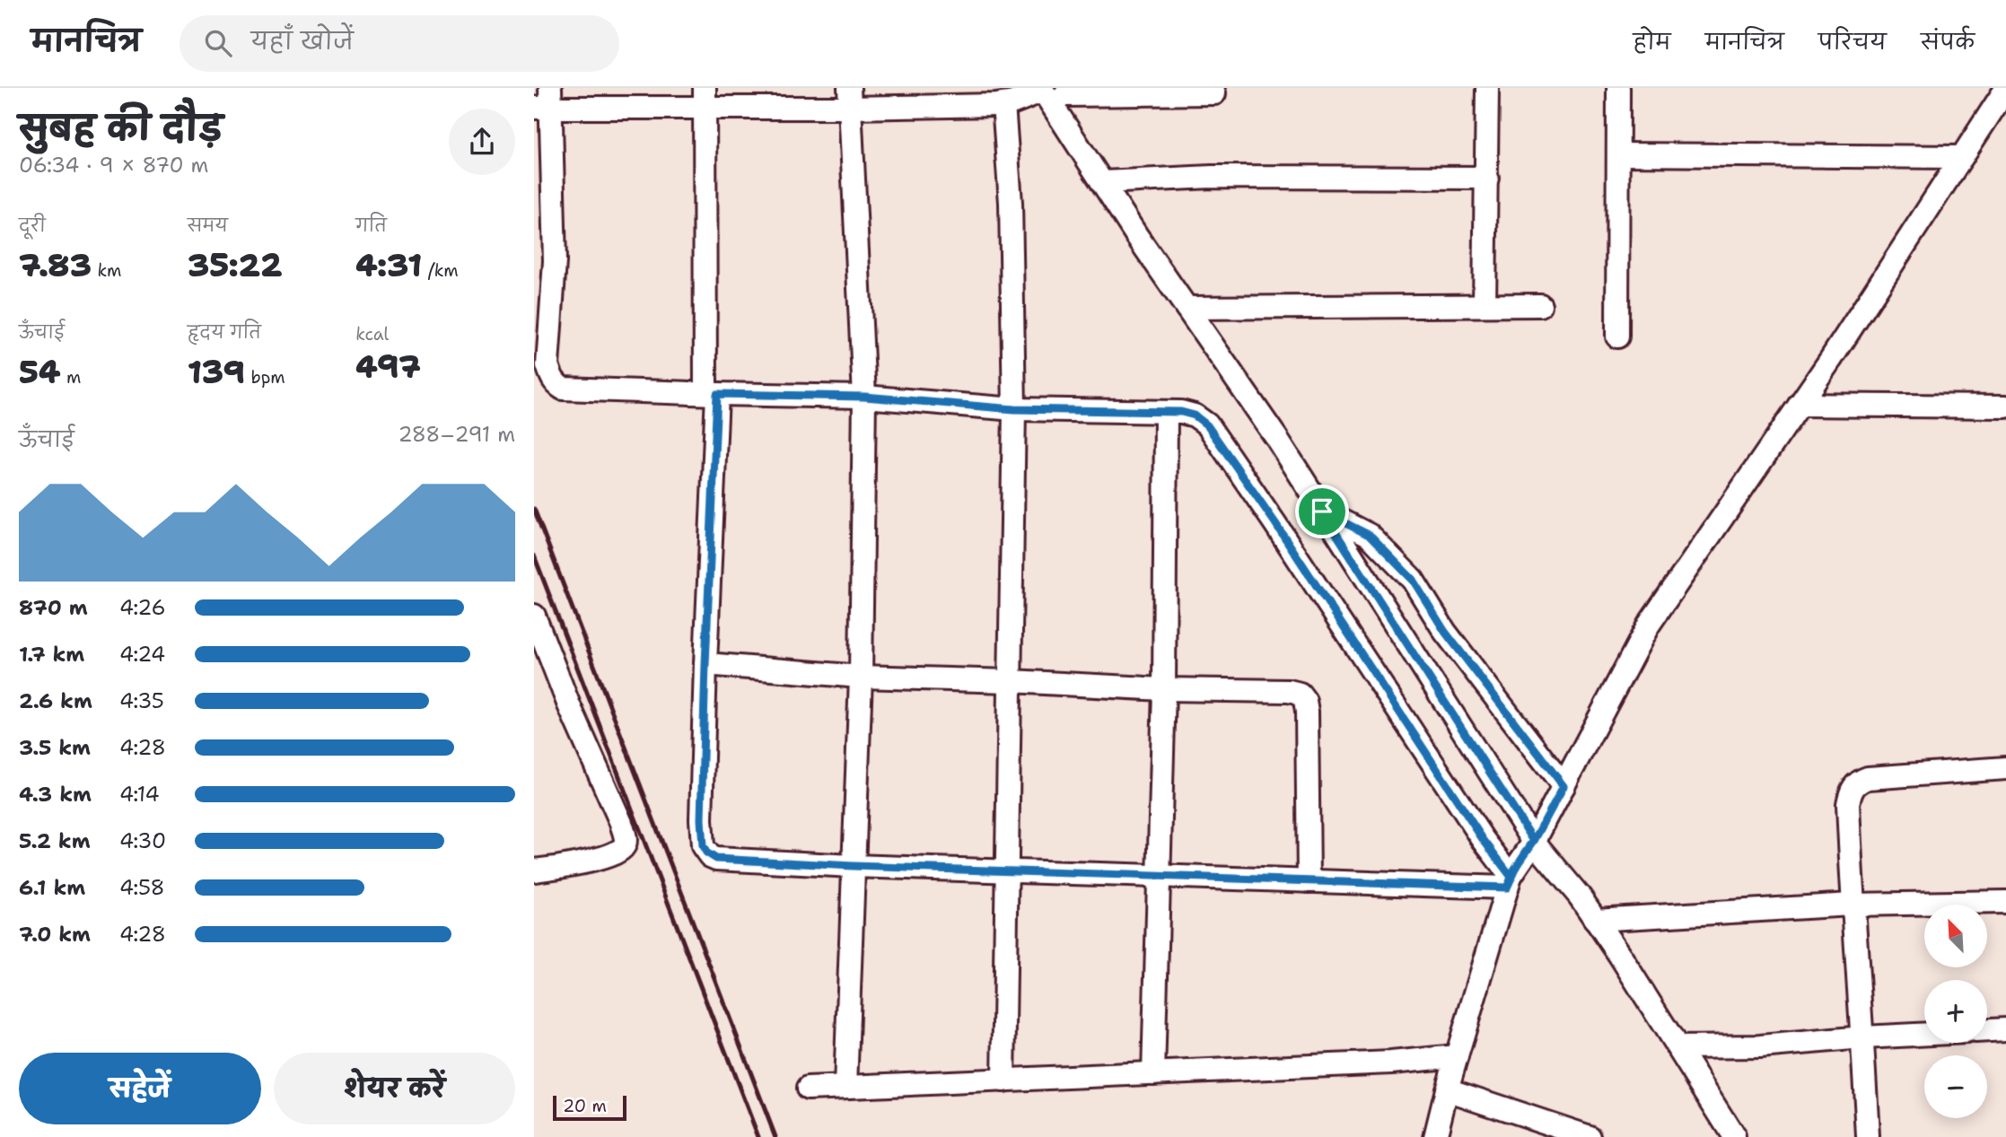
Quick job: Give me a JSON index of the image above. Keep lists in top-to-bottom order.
{
  "scale_bar": "20 m",
  "north": "top left",
  "page": {
    "header": "मानचित्र",
    "search": "यहाँ खोजें",
    "nav": [
      "होम",
      "मानचित्र",
      "परिचय",
      "संपर्क"
    ],
    "heading": ["सुबह की दौड़", "06:34 · 9 × 870 m"],
    "stats": [
      ["दूरी", "7.83 km"],
      ["समय", "35:22"],
      ["गति", "4:31 /km"],
      ["ऊँचाई", "54 m"],
      ["हृदय गति", "139 bpm"],
      ["kcal", "497"]
    ],
    "chart": ["ऊँचाई", "288–291 m"],
    "list": [
      {
        "name": "870 m",
        "note": "4:26"
      },
      {
        "name": "1.7 km",
        "note": "4:24"
      },
      {
        "name": "2.6 km",
        "note": "4:35"
      },
      {
        "name": "3.5 km",
        "note": "4:28"
      },
      {
        "name": "4.3 km",
        "note": "4:14"
      },
      {
        "name": "5.2 km",
        "note": "4:30"
      },
      {
        "name": "6.1 km",
        "note": "4:58"
      },
      {
        "name": "7.0 km",
        "note": "4:28"
      }
    ],
    "map_buttons": ["+", "−"],
    "buttons": ["सहेजें", "शेयर करें"],
    "scale": "20 m"
  }
}
